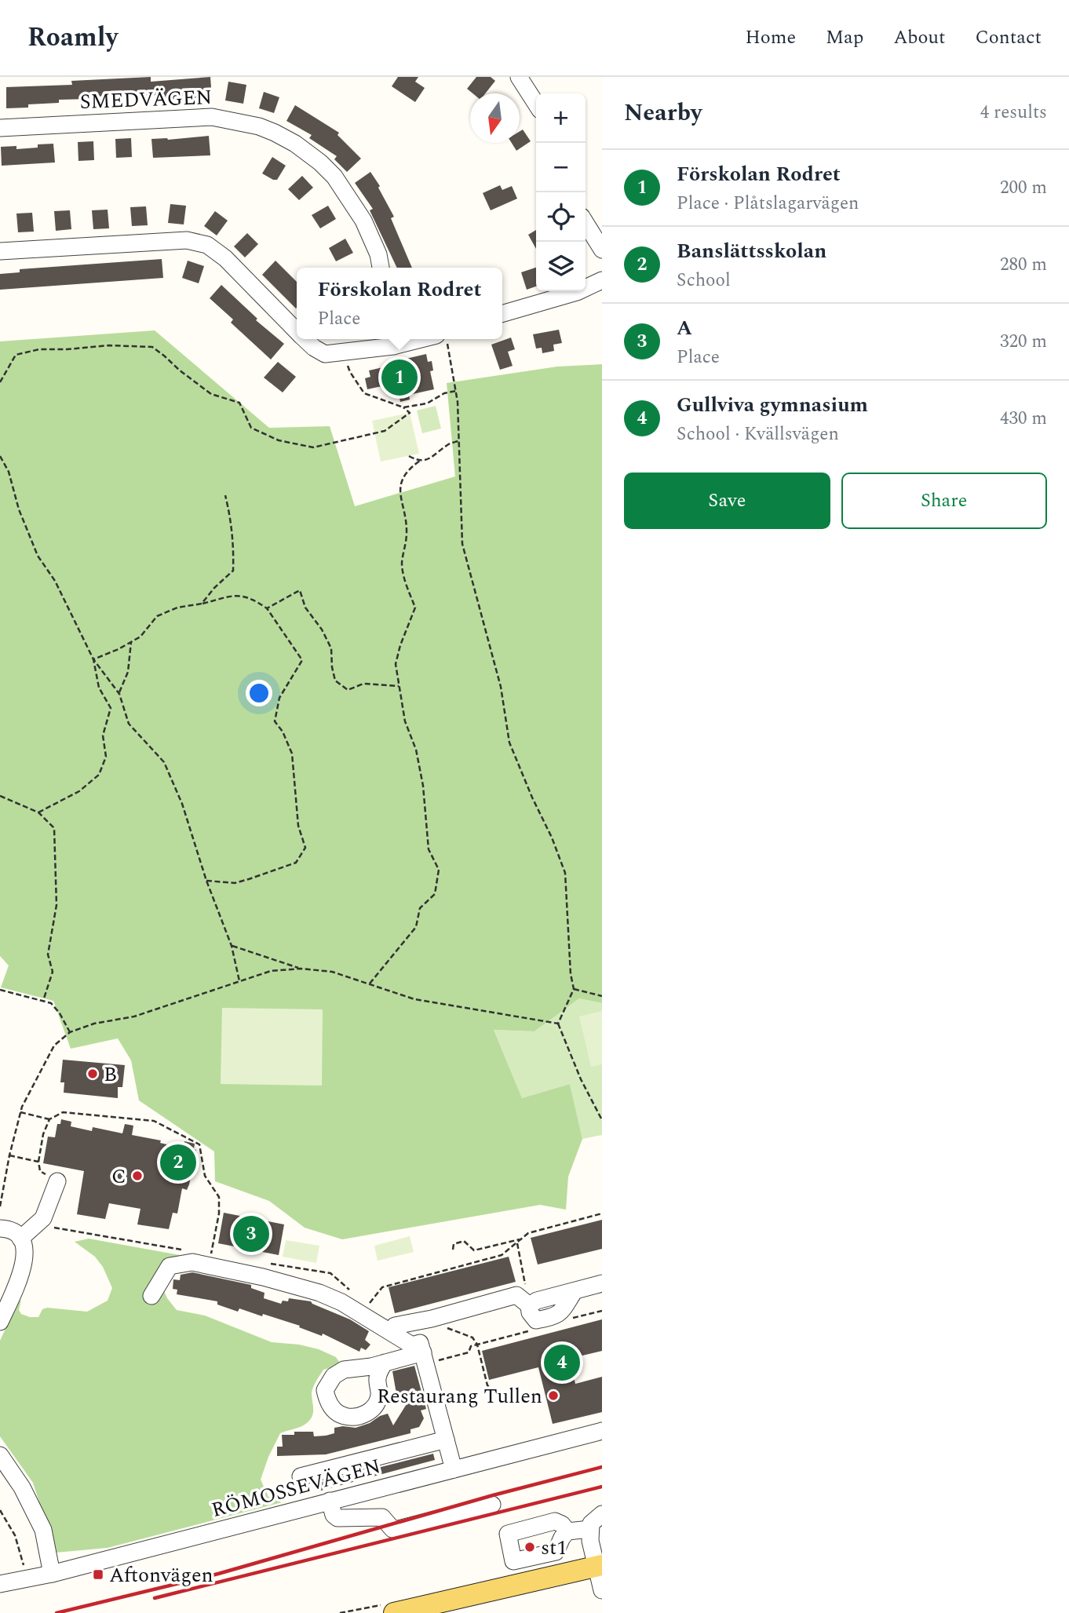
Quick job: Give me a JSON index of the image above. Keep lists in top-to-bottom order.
{
  "streets": {
    "street": ["SMEDVÄGEN", "RÖMOSSEVÄGEN"]
  },
  "places": {
    "other": [
      "B",
      "C",
      "Restaurang Tullen",
      "st1"
    ],
    "transit": ["Aftonvägen"]
  },
  "north": "bottom",
  "page": {
    "header": "Roamly",
    "nav": [
      "Home",
      "Map",
      "About",
      "Contact"
    ],
    "heading": ["Nearby", "4 results"],
    "map_buttons": ["+", "−"],
    "list": [
      {
        "mark": "1",
        "name": "Förskolan Rodret",
        "note": "Place · Plåtslagarvägen",
        "value": "200 m"
      },
      {
        "mark": "2",
        "name": "Banslättsskolan",
        "note": "School",
        "value": "280 m"
      },
      {
        "mark": "3",
        "name": "A",
        "note": "Place",
        "value": "320 m"
      },
      {
        "mark": "4",
        "name": "Gullviva gymnasium",
        "note": "School · Kvällsvägen",
        "value": "430 m"
      }
    ],
    "popup": ["Förskolan Rodret", "Place"],
    "pins": [
      "1",
      "2",
      "3",
      "4"
    ],
    "buttons": ["Save", "Share"]
  }
}
